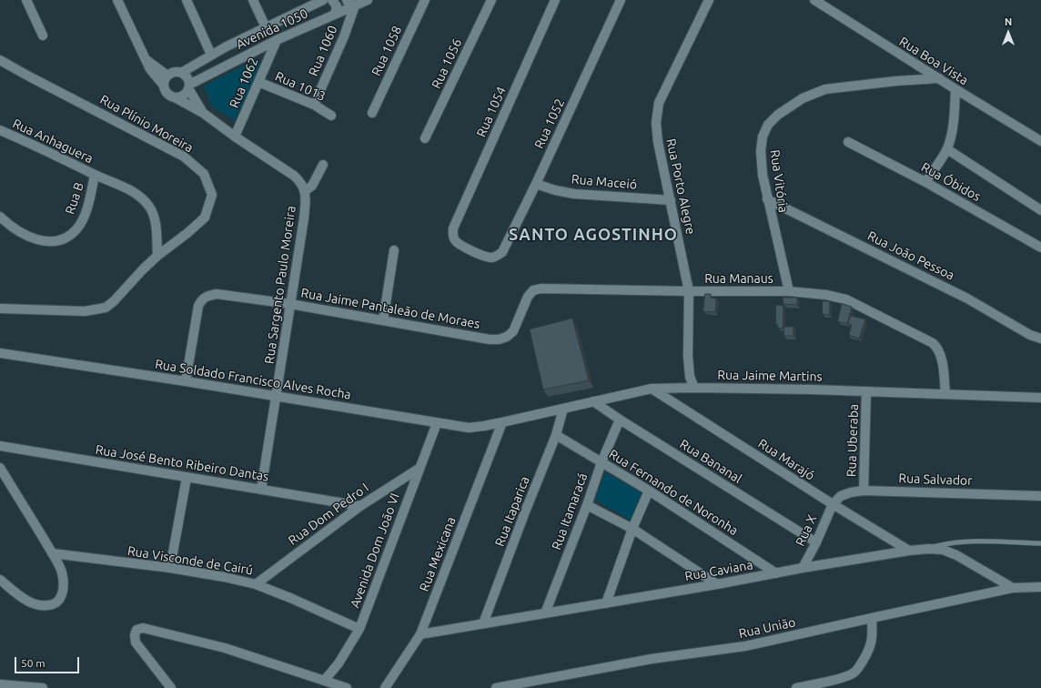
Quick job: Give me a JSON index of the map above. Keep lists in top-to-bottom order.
{
  "streets": {
    "street": [
      "Avenida 1050",
      "Rua 1060",
      "Rua 1058",
      "Rua Boa Vista",
      "Rua 1056",
      "Rua 1062",
      "Rua 1013",
      "Rua 1054",
      "Rua Plínio Moreira",
      "Rua 1052",
      "Rua Anhaguera",
      "Rua Vitória",
      "Rua Maceió",
      "Rua Óbidos",
      "Rua Porto Alegre",
      "Rua B",
      "Rua João Pessoa",
      "Rua Manaus",
      "Rua Sargento Paulo Moreira",
      "Rua Jaime Pantaleão de Moraes",
      "Rua Jaime Martins",
      "Rua Soldado Francisco Alves Rocha",
      "Rua Uberaba",
      "Rua Marajó",
      "Rua Bananal",
      "Rua José Bento Ribeiro Dantas",
      "Rua Salvador",
      "Rua Fernando de Noronha",
      "Rua Itaparica",
      "Rua Itamaracá",
      "Rua Dom Pedro I",
      "Rua X",
      "Avenida Dom João VI",
      "Rua Mexicana",
      "Rua Visconde de Cairú",
      "Rua Caviana",
      "Rua União"
    ]
  },
  "crossings": [
    ["Avenida 1050", "Rua 1060"],
    ["Avenida 1050", "Rua 1062"],
    ["Avenida 1050", "Rua Sargento Paulo Moreira"],
    ["Rua 1060", "Rua 1013"],
    ["Rua Boa Vista", "Rua Vitória"],
    ["Rua 1062", "Rua 1013"],
    ["Rua 1062", "Rua Sargento Paulo Moreira"],
    ["Rua 1054", "Rua 1052"],
    ["Rua Plínio Moreira", "Rua Anhaguera"],
    ["Rua 1052", "Rua Maceió"],
    ["Rua Anhaguera", "Rua B"],
    ["Rua Vitória", "Rua João Pessoa"],
    ["Rua Vitória", "Rua Manaus"],
    ["Rua Maceió", "Rua Porto Alegre"],
    ["Rua Porto Alegre", "Rua Manaus"],
    ["Rua Porto Alegre", "Rua Jaime Martins"],
    ["Rua Manaus", "Rua Jaime Pantaleão de Moraes"],
    ["Rua Manaus", "Rua Jaime Martins"],
    ["Rua Sargento Paulo Moreira", "Rua Jaime Pantaleão de Moraes"],
    ["Rua Sargento Paulo Moreira", "Rua Soldado Francisco Alves Rocha"],
    ["Rua Sargento Paulo Moreira", "Rua José Bento Ribeiro Dantas"],
    ["Rua Jaime Pantaleão de Moraes", "Rua Soldado Francisco Alves Rocha"],
    ["Rua Jaime Martins", "Rua Soldado Francisco Alves Rocha"],
    ["Rua Jaime Martins", "Rua Uberaba"],
    ["Rua Jaime Martins", "Rua Marajó"],
    ["Rua Jaime Martins", "Rua Bananal"],
    ["Rua Jaime Martins", "Rua Itaparica"],
    ["Rua Jaime Martins", "Rua Mexicana"],
    ["Rua Soldado Francisco Alves Rocha", "Avenida Dom João VI"],
    ["Rua Soldado Francisco Alves Rocha", "Rua Mexicana"],
    ["Rua Uberaba", "Rua Salvador"],
    ["Rua Marajó", "Rua Salvador"],
    ["Rua Marajó", "Rua X"],
    ["Rua Marajó", "Rua Caviana"],
    ["Rua Bananal", "Rua Itamaracá"],
    ["Rua Bananal", "Rua X"],
    ["Rua José Bento Ribeiro Dantas", "Rua Dom Pedro I"],
    ["Rua Salvador", "Rua X"],
    ["Rua Fernando de Noronha", "Rua Itaparica"],
    ["Rua Fernando de Noronha", "Rua Itamaracá"],
    ["Rua Fernando de Noronha", "Rua Caviana"],
    ["Rua Itaparica", "Rua Caviana"],
    ["Rua Itamaracá", "Rua Caviana"],
    ["Rua Dom Pedro I", "Avenida Dom João VI"],
    ["Rua Dom Pedro I", "Rua Visconde de Cairú"],
    ["Rua X", "Rua Caviana"],
    ["Avenida Dom João VI", "Rua Visconde de Cairú"],
    ["Rua Mexicana", "Rua Caviana"],
    ["Rua Caviana", "Rua União"]
  ],
  "districts": ["SANTO AGOSTINHO"],
  "scale_bar": "50 m",
  "north": "top"
}
